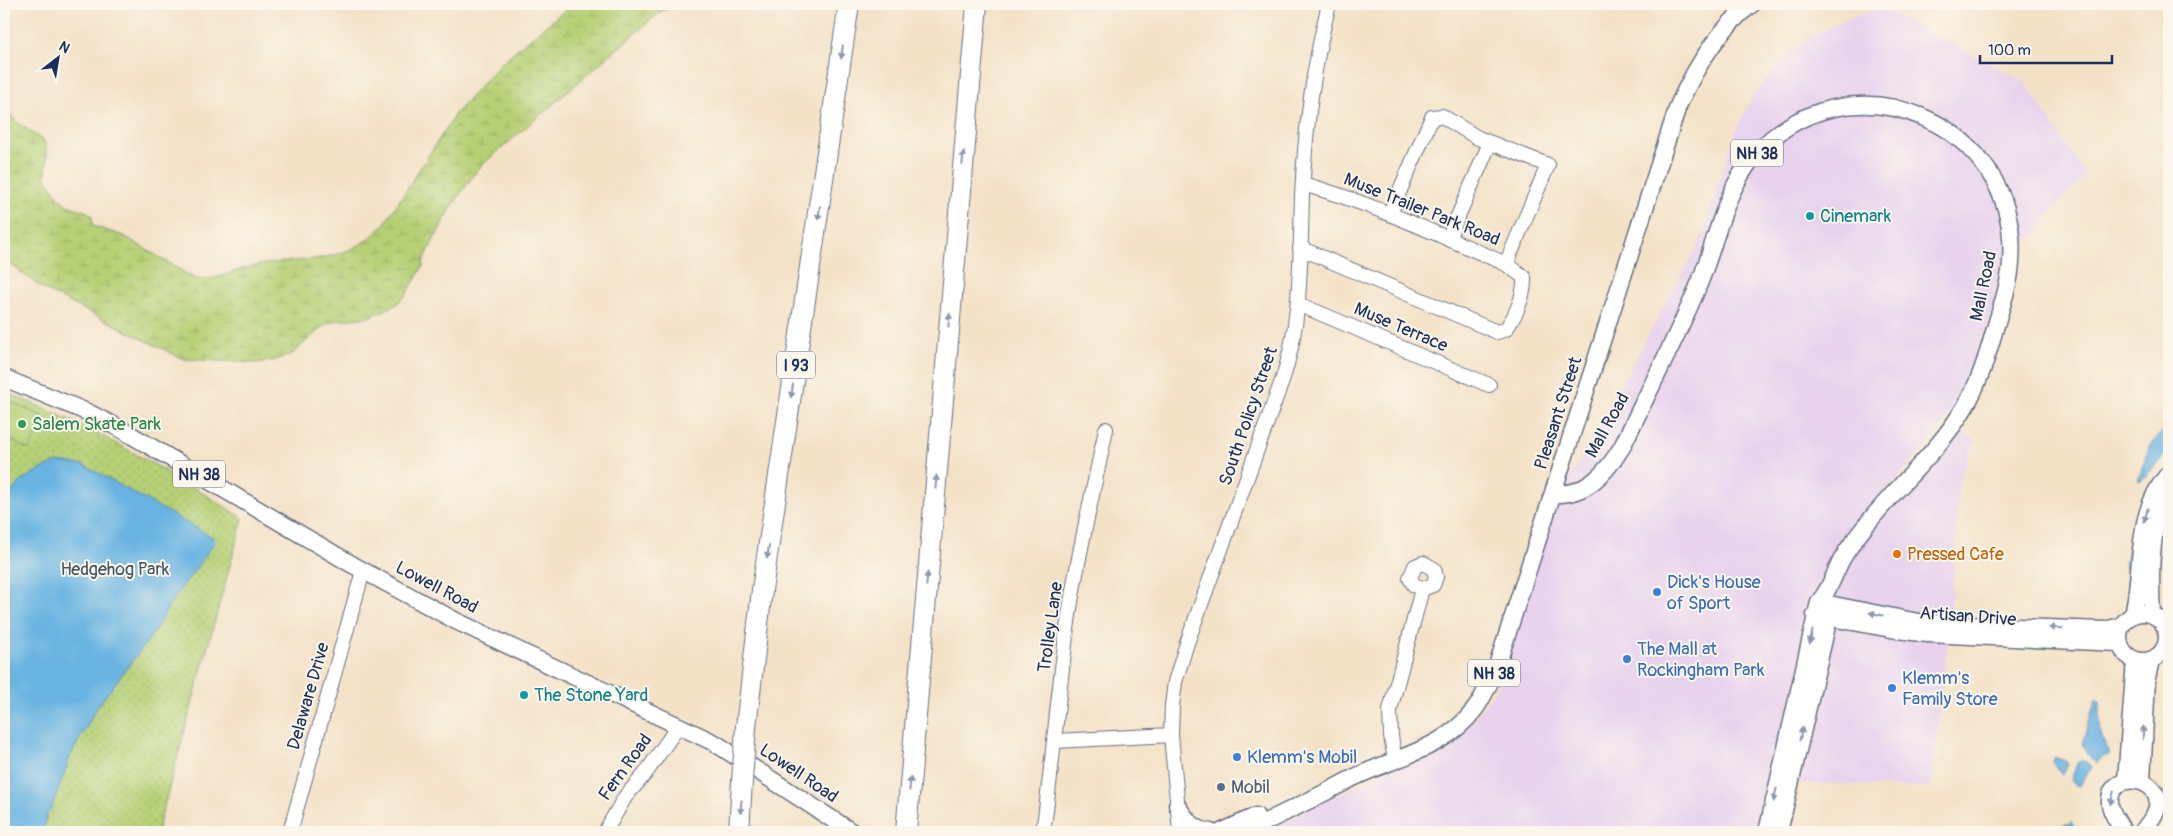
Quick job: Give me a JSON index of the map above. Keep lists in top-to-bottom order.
{
  "streets": {
    "highway": ["I 93"],
    "main road": [
      "NH 38",
      "Mall Road",
      "Pleasant Street",
      "Lowell Road",
      "Artisan Drive"
    ],
    "street": [
      "Muse Trailer Park Road",
      "Muse Terrace",
      "South Policy Street",
      "Trolley Lane",
      "Delaware Drive",
      "Fern Road"
    ]
  },
  "crossings": [
    ["Muse Trailer Park Road", "South Policy Street"],
    ["Mall Road", "Pleasant Street"],
    ["Mall Road", "Artisan Drive"],
    ["Muse Terrace", "South Policy Street"],
    ["Lowell Road", "Delaware Drive"],
    ["Lowell Road", "Fern Road"]
  ],
  "parks": ["Hedgehog Park"],
  "places": [
    "Cinemark",
    "Salem Skate Park",
    "Pressed Cafe",
    "Dick's House of Sport",
    "The Mall at Rockingham Park",
    "Klemm's Family Store",
    "The Stone Yard",
    "Klemm's Mobil",
    "Mobil"
  ],
  "scale_bar": "100 m",
  "north": "top right"
}
